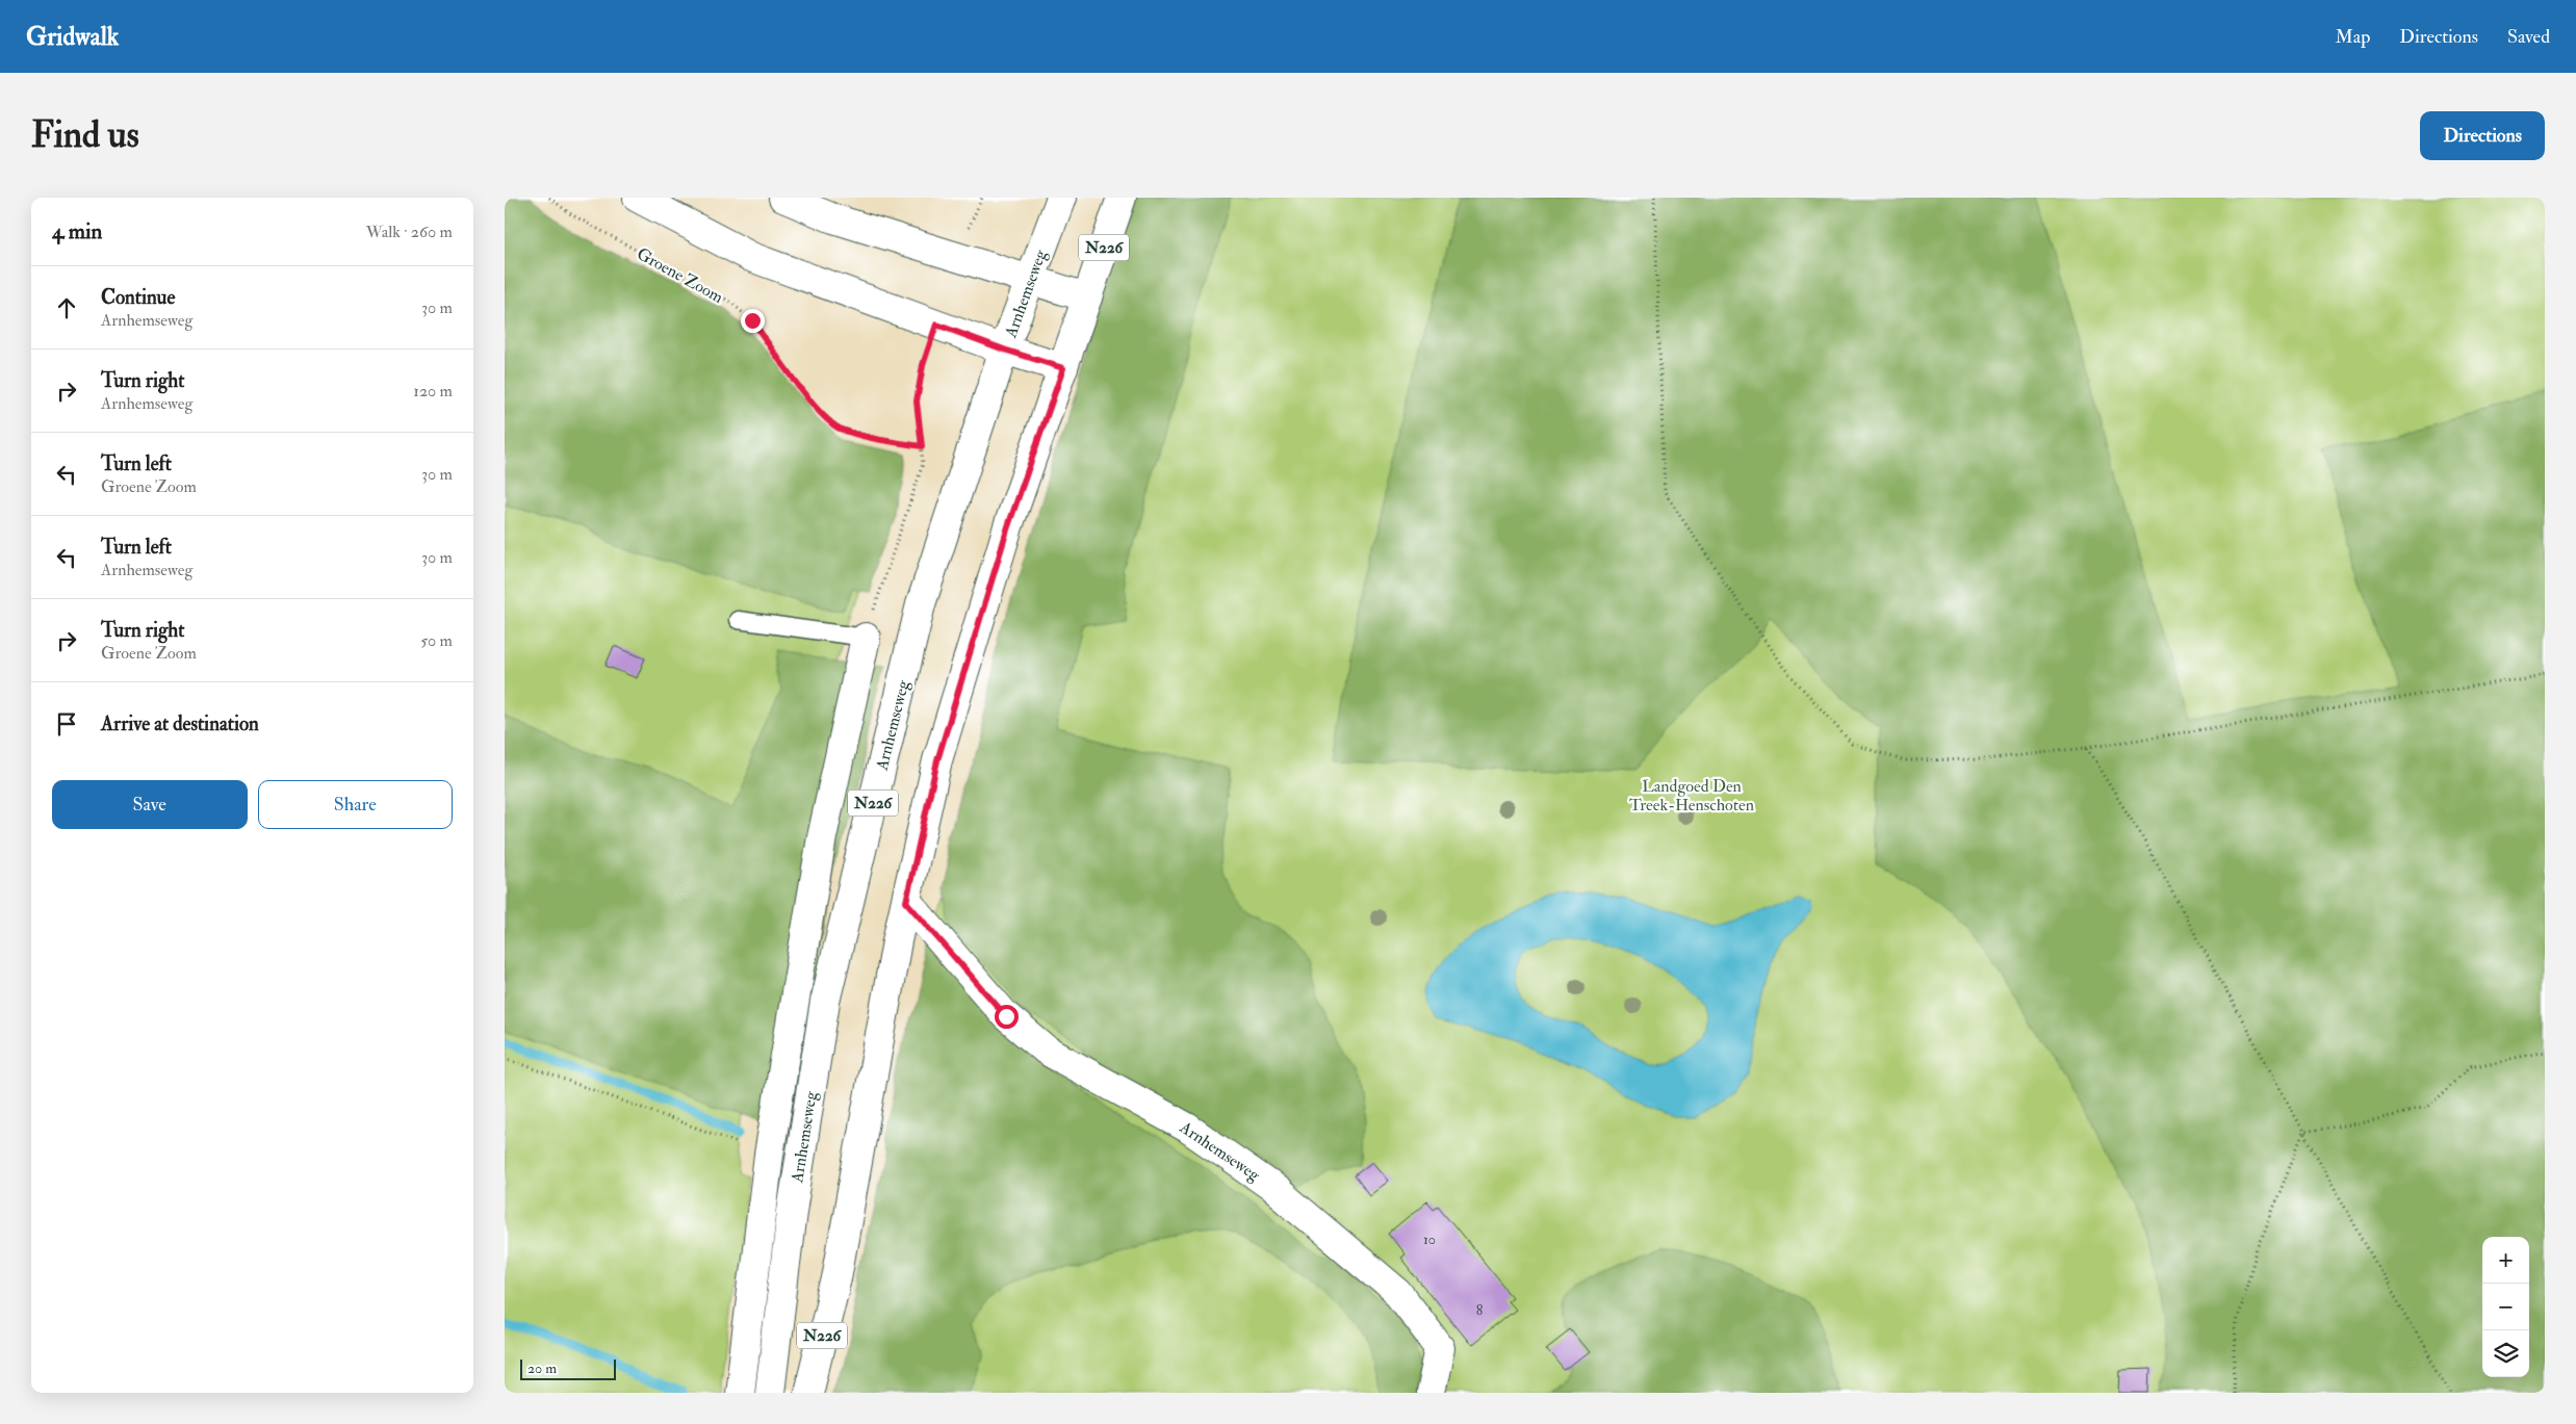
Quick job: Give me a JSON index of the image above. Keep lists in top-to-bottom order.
{
  "streets": {
    "main road": ["N226", "Arnhemseweg"],
    "path": ["Groene Zoom"]
  },
  "crossings": [
    ["N226", "Arnhemseweg"]
  ],
  "parks": ["Landgoed Den Treek-Henschoten"],
  "house_numbers": ["10", "8"],
  "scale_bar": "20 m",
  "page": {
    "header": "Gridwalk",
    "nav": ["Map", "Directions", "Saved"],
    "buttons": [
      "Directions",
      ["Save", "Share"]
    ],
    "title": "Find us",
    "heading": ["4 min", "Walk · 260 m"],
    "list": [
      ["Continue", "Arnhemseweg", "30 m"],
      ["Turn right", "Arnhemseweg", "120 m"],
      ["Turn left", "Groene Zoom", "30 m"],
      ["Turn left", "Arnhemseweg", "30 m"],
      ["Turn right", "Groene Zoom", "50 m"],
      "Arrive at destination"
    ],
    "map_buttons": ["+", "−"],
    "scale": "20 m"
  }
}
